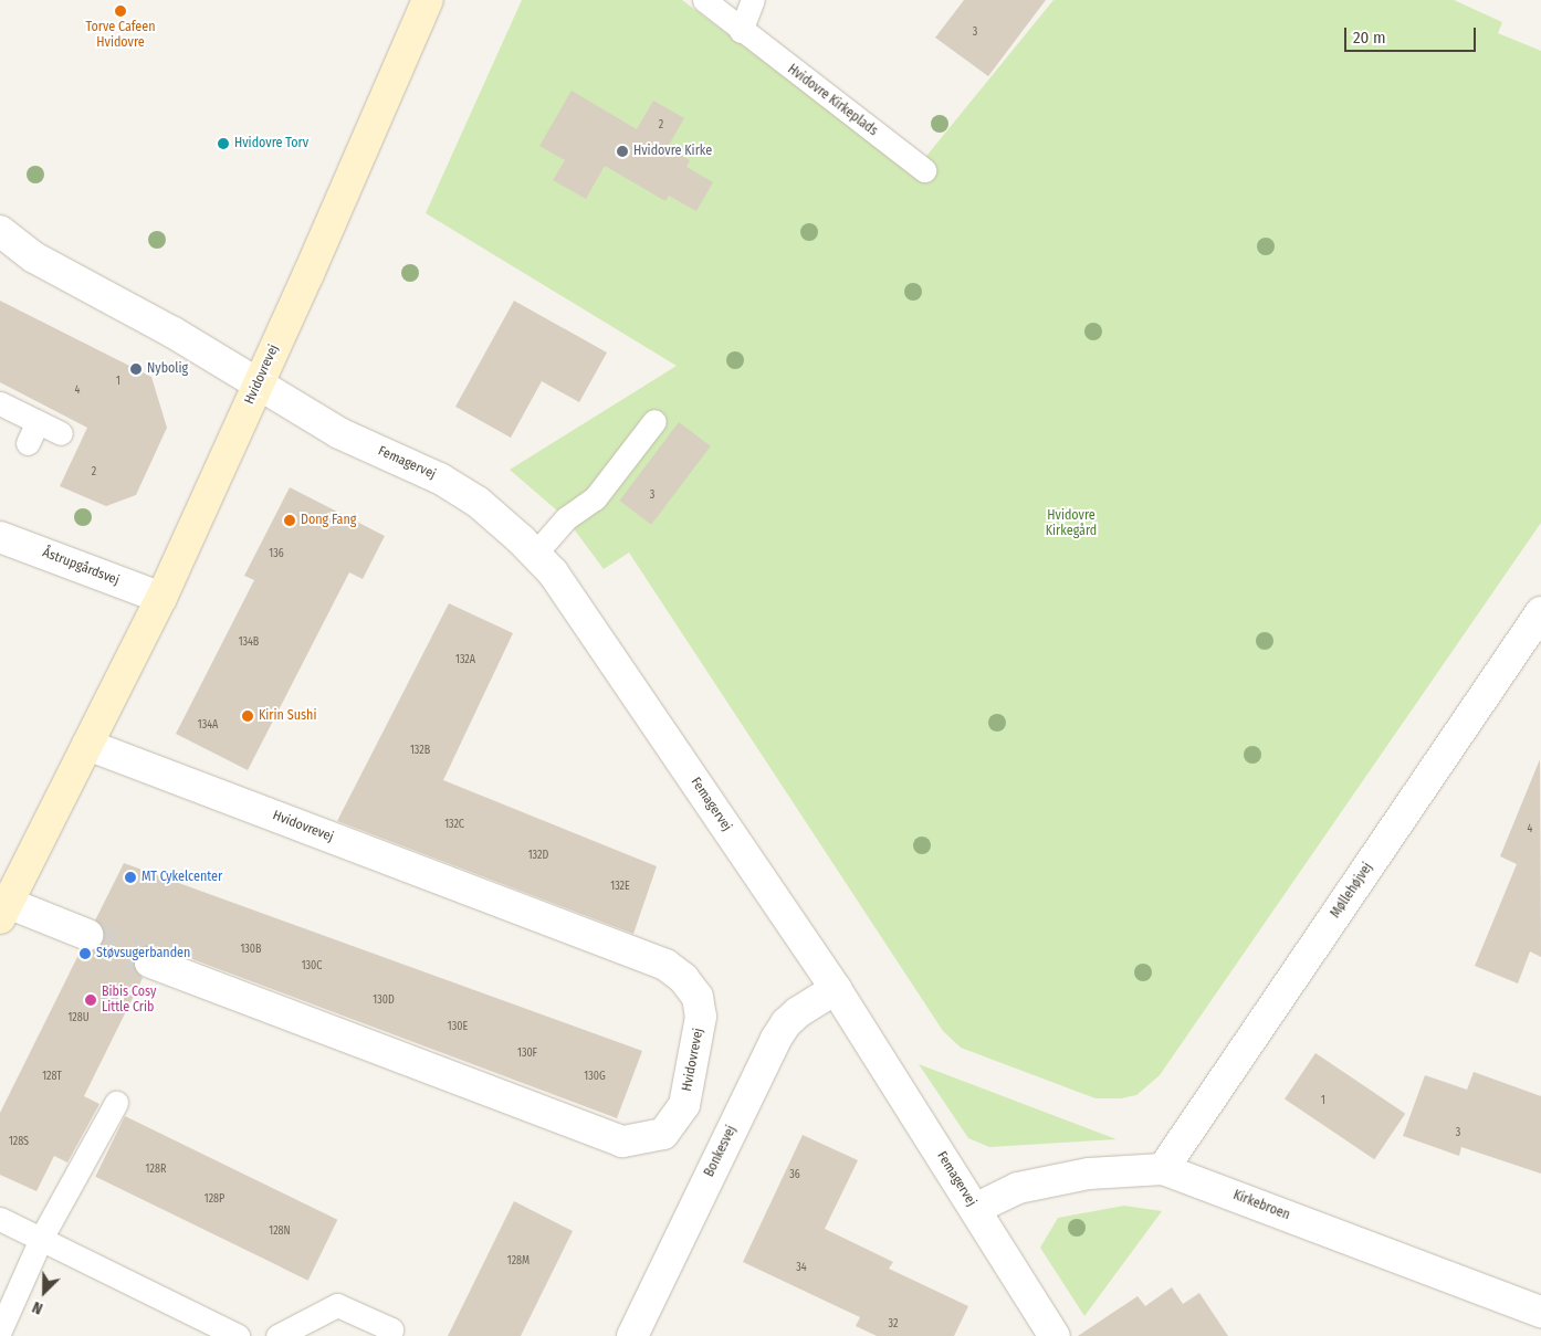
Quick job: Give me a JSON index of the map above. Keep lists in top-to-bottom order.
{
  "streets": {
    "street": [
      "Hvidovrevej",
      "Femagervej",
      "Åstrupgårdsvej",
      "Møllehøjvej",
      "Bonkesvej",
      "Kirkebroen"
    ],
    "lane": ["Hvidovre Kirkeplads"]
  },
  "crossings": [
    ["Hvidovrevej", "Femagervej"],
    ["Hvidovrevej", "Åstrupgårdsvej"],
    ["Femagervej", "Bonkesvej"],
    ["Femagervej", "Kirkebroen"],
    ["Møllehøjvej", "Kirkebroen"]
  ],
  "parks": ["Hvidovre Kirkegård"],
  "places": [
    "Torve Cafeen Hvidovre",
    "Hvidovre Torv",
    "Hvidovre Kirke",
    "Nybolig",
    "Dong Fang",
    "Kirin Sushi",
    "MT Cykelcenter",
    "Støvsugerbanden",
    "Bibis Cosy Little Crib"
  ],
  "house_numbers": [
    "3",
    "2",
    "1",
    "4",
    "2",
    "3",
    "136",
    "134B",
    "132A",
    "134A",
    "132B",
    "132C",
    "4",
    "132D",
    "132E",
    "130B",
    "130C",
    "130D",
    "128U",
    "130E",
    "130F",
    "128T",
    "130G",
    "1",
    "3",
    "128S",
    "128R",
    "36",
    "128P",
    "128N",
    "128M",
    "34",
    "32"
  ],
  "scale_bar": "20 m",
  "north": "bottom left"
}
